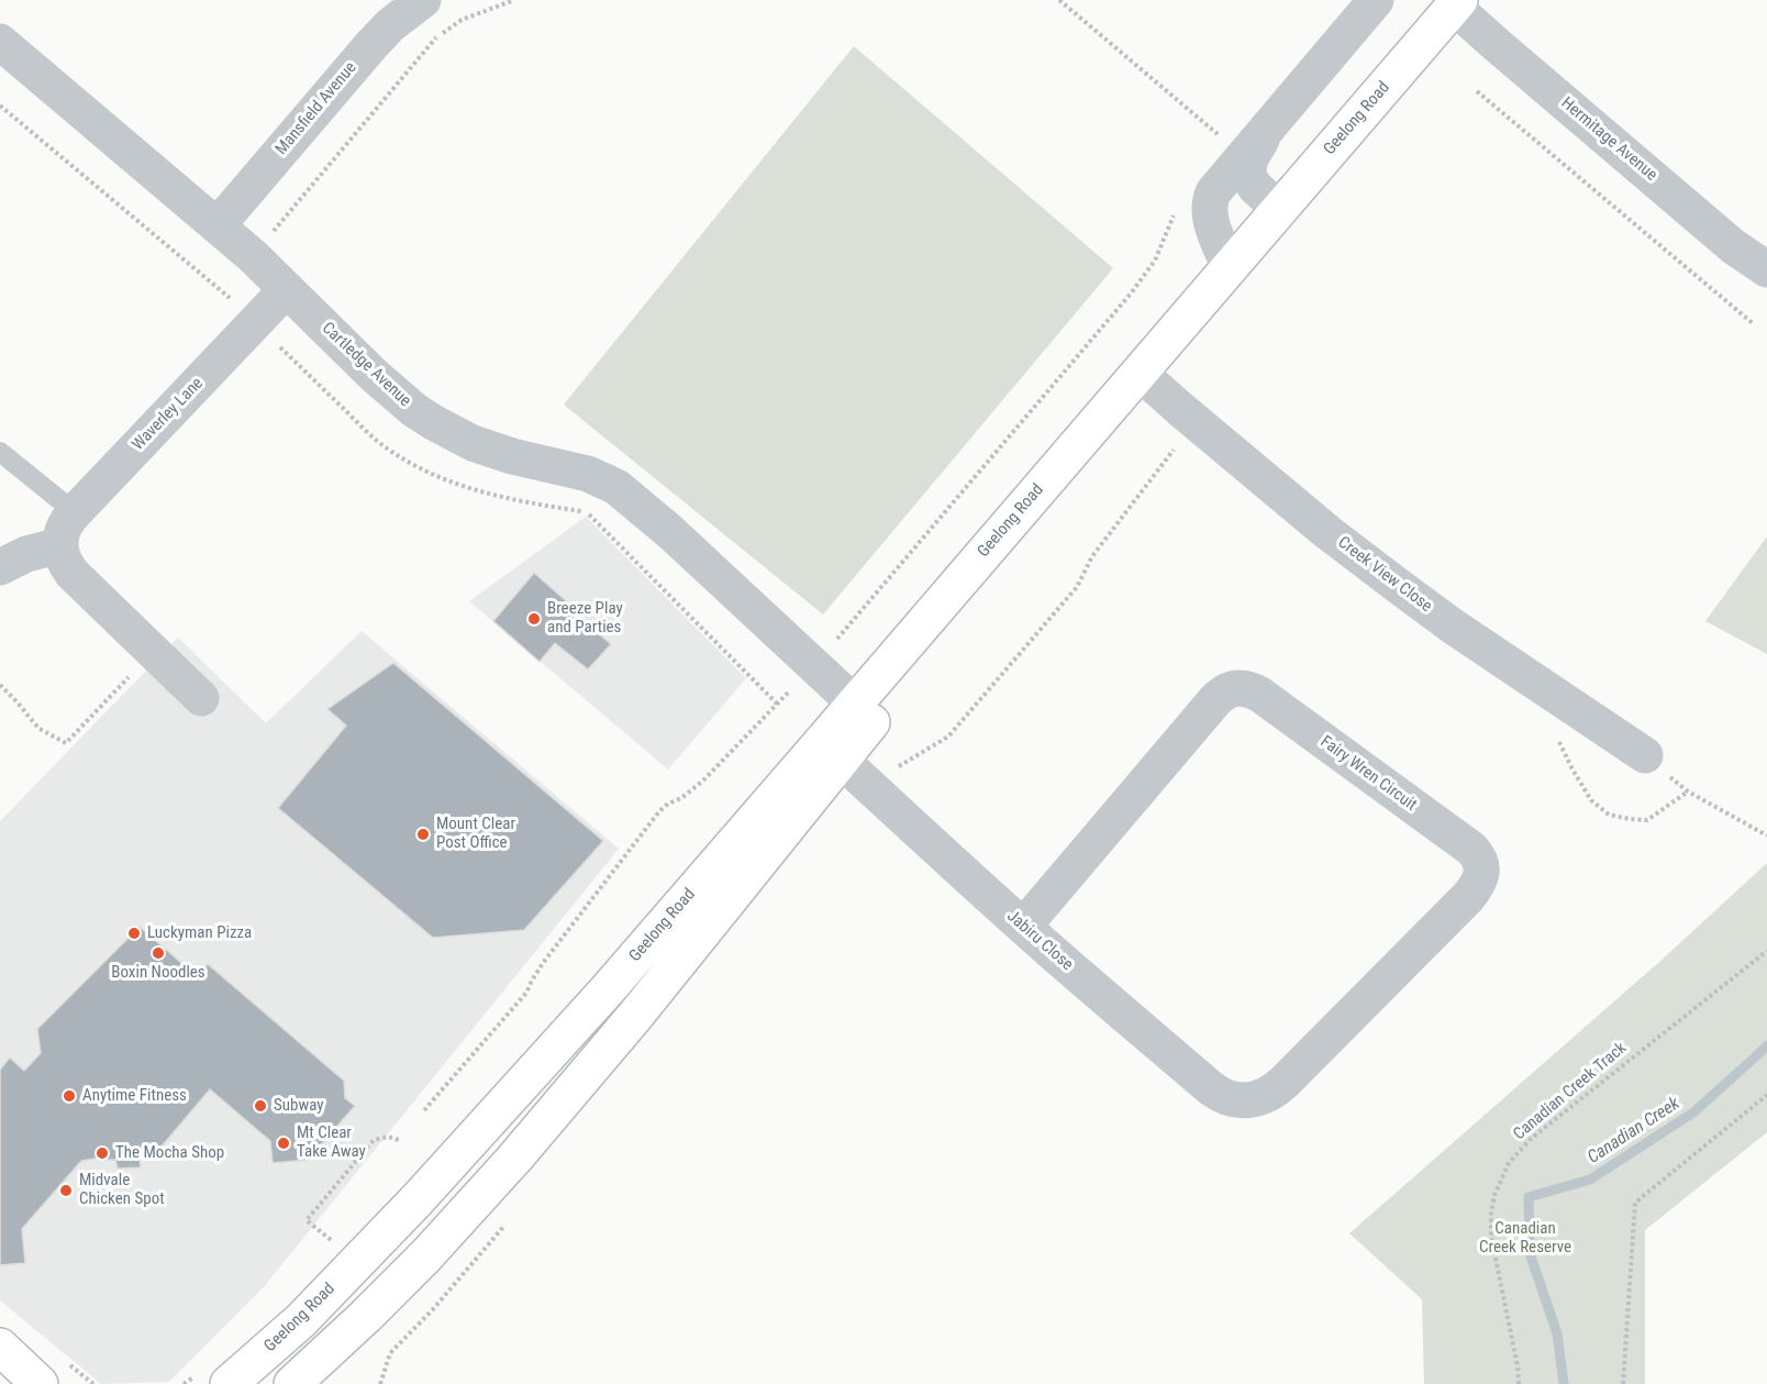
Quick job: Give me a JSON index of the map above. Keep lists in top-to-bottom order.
{
  "streets": {
    "main road": ["Geelong Road"],
    "street": [
      "Mansfield Avenue",
      "Hermitage Avenue",
      "Cartledge Avenue",
      "Waverley Lane",
      "Creek View Close",
      "Fairy Wren Circuit",
      "Jabiru Close"
    ],
    "path": ["Canadian Creek Track"]
  },
  "crossings": [
    ["Mansfield Avenue", "Cartledge Avenue"],
    ["Geelong Road", "Hermitage Avenue"],
    ["Geelong Road", "Cartledge Avenue"],
    ["Geelong Road", "Creek View Close"],
    ["Geelong Road", "Jabiru Close"],
    ["Cartledge Avenue", "Waverley Lane"],
    ["Fairy Wren Circuit", "Jabiru Close"]
  ],
  "water": ["Canadian Creek"],
  "parks": ["Canadian Creek Reserve"],
  "places": [
    "Breeze Play and Parties",
    "Mount Clear Post Office",
    "Luckyman Pizza",
    "Boxin Noodles",
    "Anytime Fitness",
    "Subway",
    "Mt Clear Take Away",
    "The Mocha Shop",
    "Midvale Chicken Spot"
  ]
}
